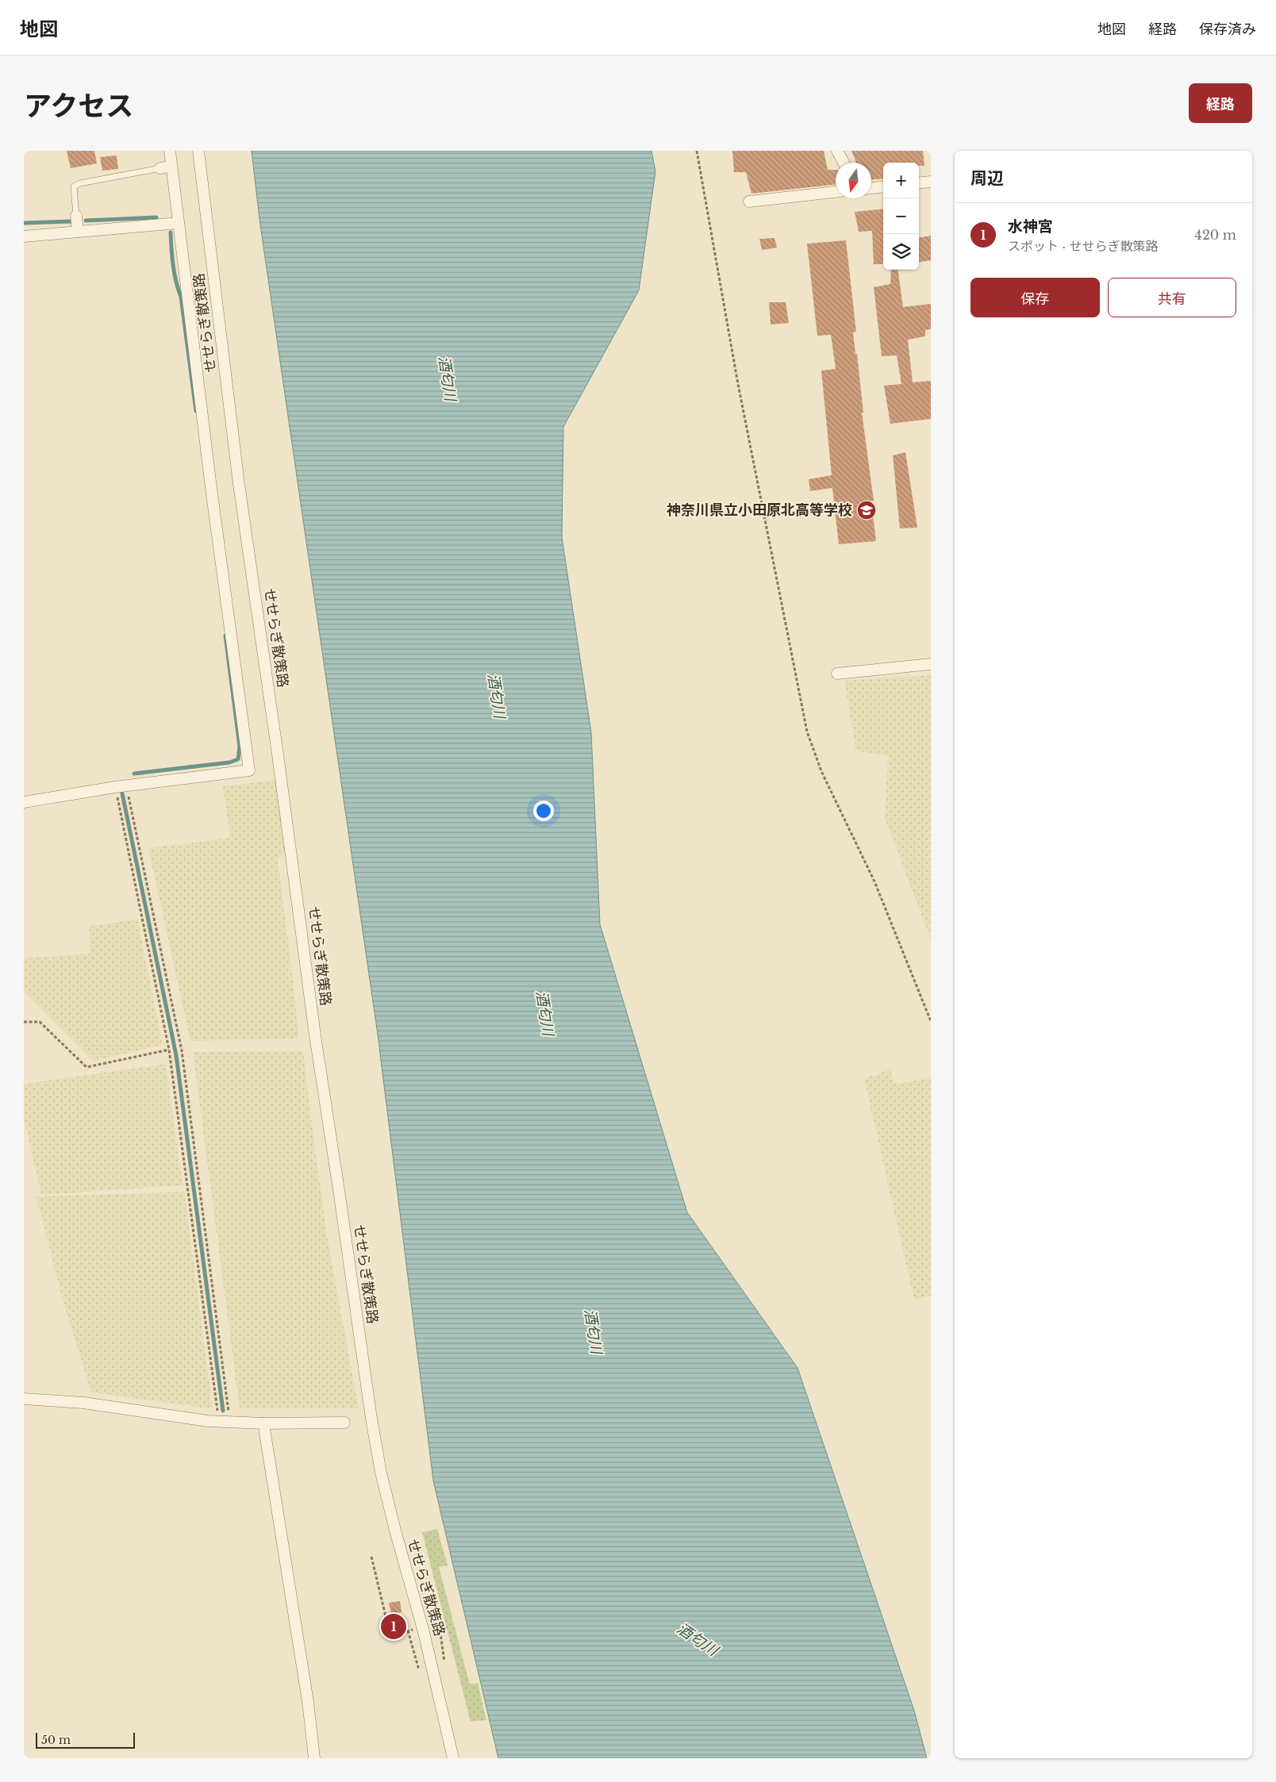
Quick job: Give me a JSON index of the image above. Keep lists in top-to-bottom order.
{
  "streets": {
    "street": ["せせらぎ散策路"]
  },
  "water": ["酒匂川"],
  "places": {
    "school or university": ["神奈川県立小田原北高等学校"]
  },
  "scale_bar": "50 m",
  "north": "bottom",
  "page": {
    "header": "地図",
    "nav": ["地図", "経路", "保存済み"],
    "title": "アクセス",
    "buttons": [
      "経路",
      ["保存", "共有"]
    ],
    "heading": "周辺",
    "map_buttons": ["+", "−"],
    "list": [
      {
        "mark": "1",
        "name": "水神宮",
        "note": "スポット · せせらぎ散策路",
        "value": "420 m"
      }
    ],
    "pins": "1",
    "scale": "50 m"
  }
}
